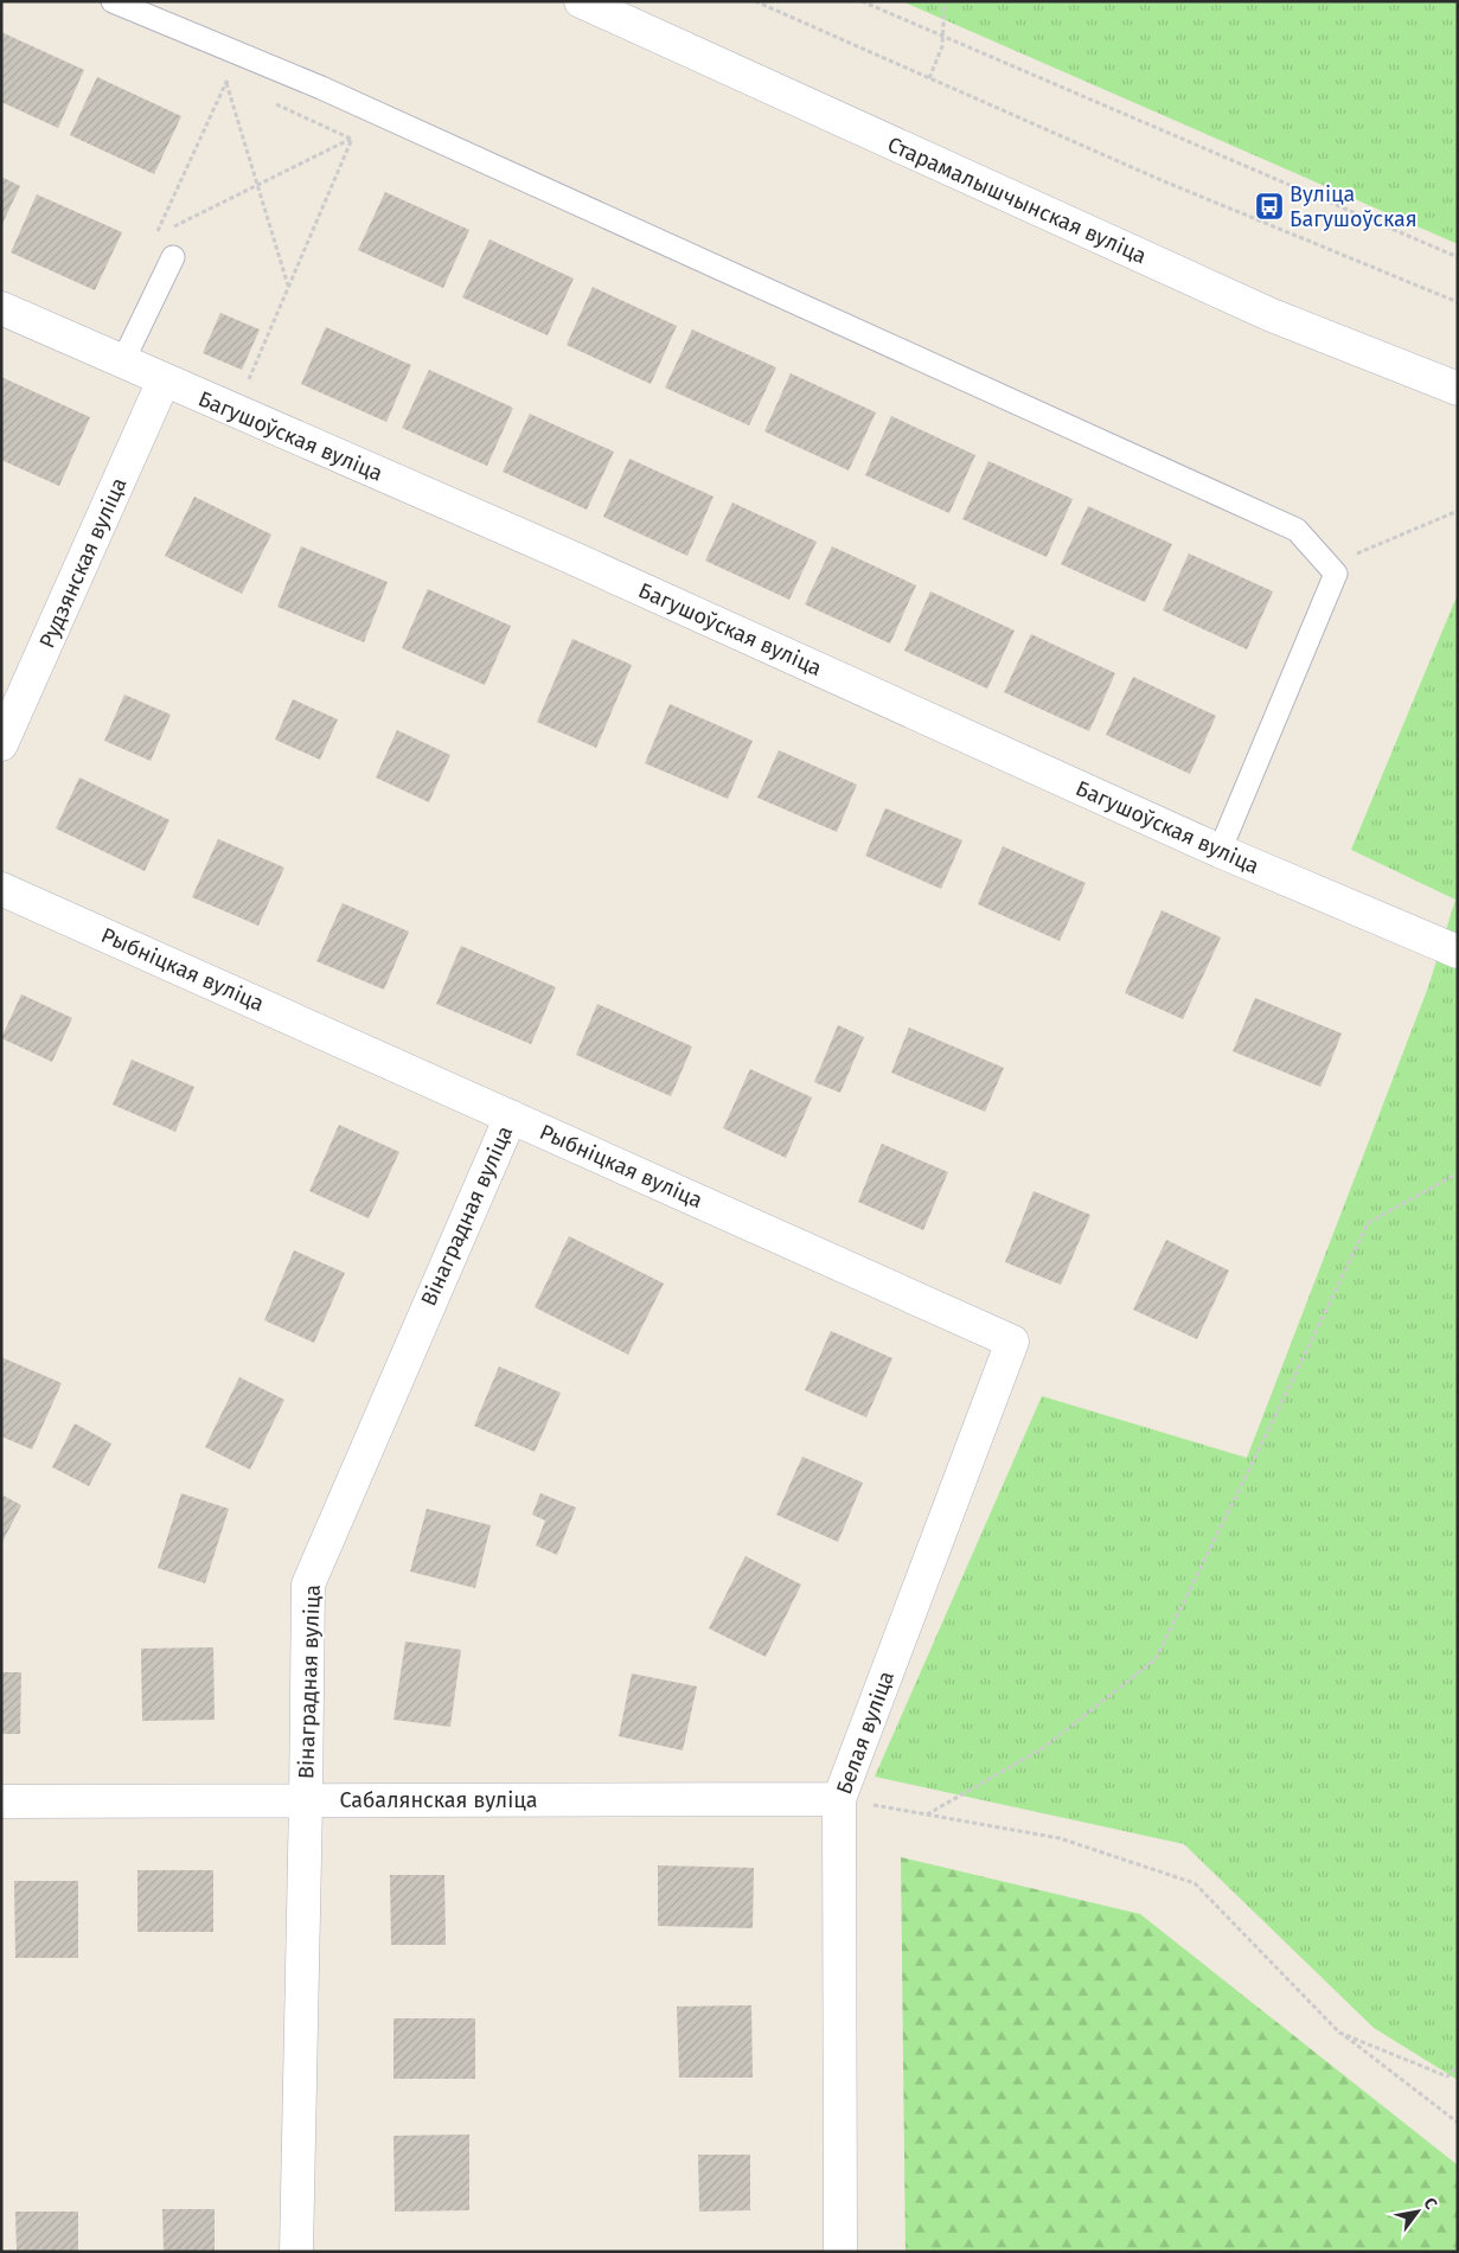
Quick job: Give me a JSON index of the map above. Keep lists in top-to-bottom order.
{
  "streets": {
    "street": [
      "Старамалышчынская вуліца",
      "Багушоўская вуліца",
      "Рудзянская вуліца",
      "Рыбніцкая вуліца",
      "Вінаградная вуліца",
      "Белая вуліца",
      "Сабалянская вуліца"
    ]
  },
  "crossings": [
    ["Багушоўская вуліца", "Рудзянская вуліца"],
    ["Рыбніцкая вуліца", "Вінаградная вуліца"],
    ["Рыбніцкая вуліца", "Белая вуліца"],
    ["Вінаградная вуліца", "Сабалянская вуліца"],
    ["Белая вуліца", "Сабалянская вуліца"]
  ],
  "places": {
    "bus stop": ["Вуліца Багушоўская"]
  },
  "north": "top right"
}
